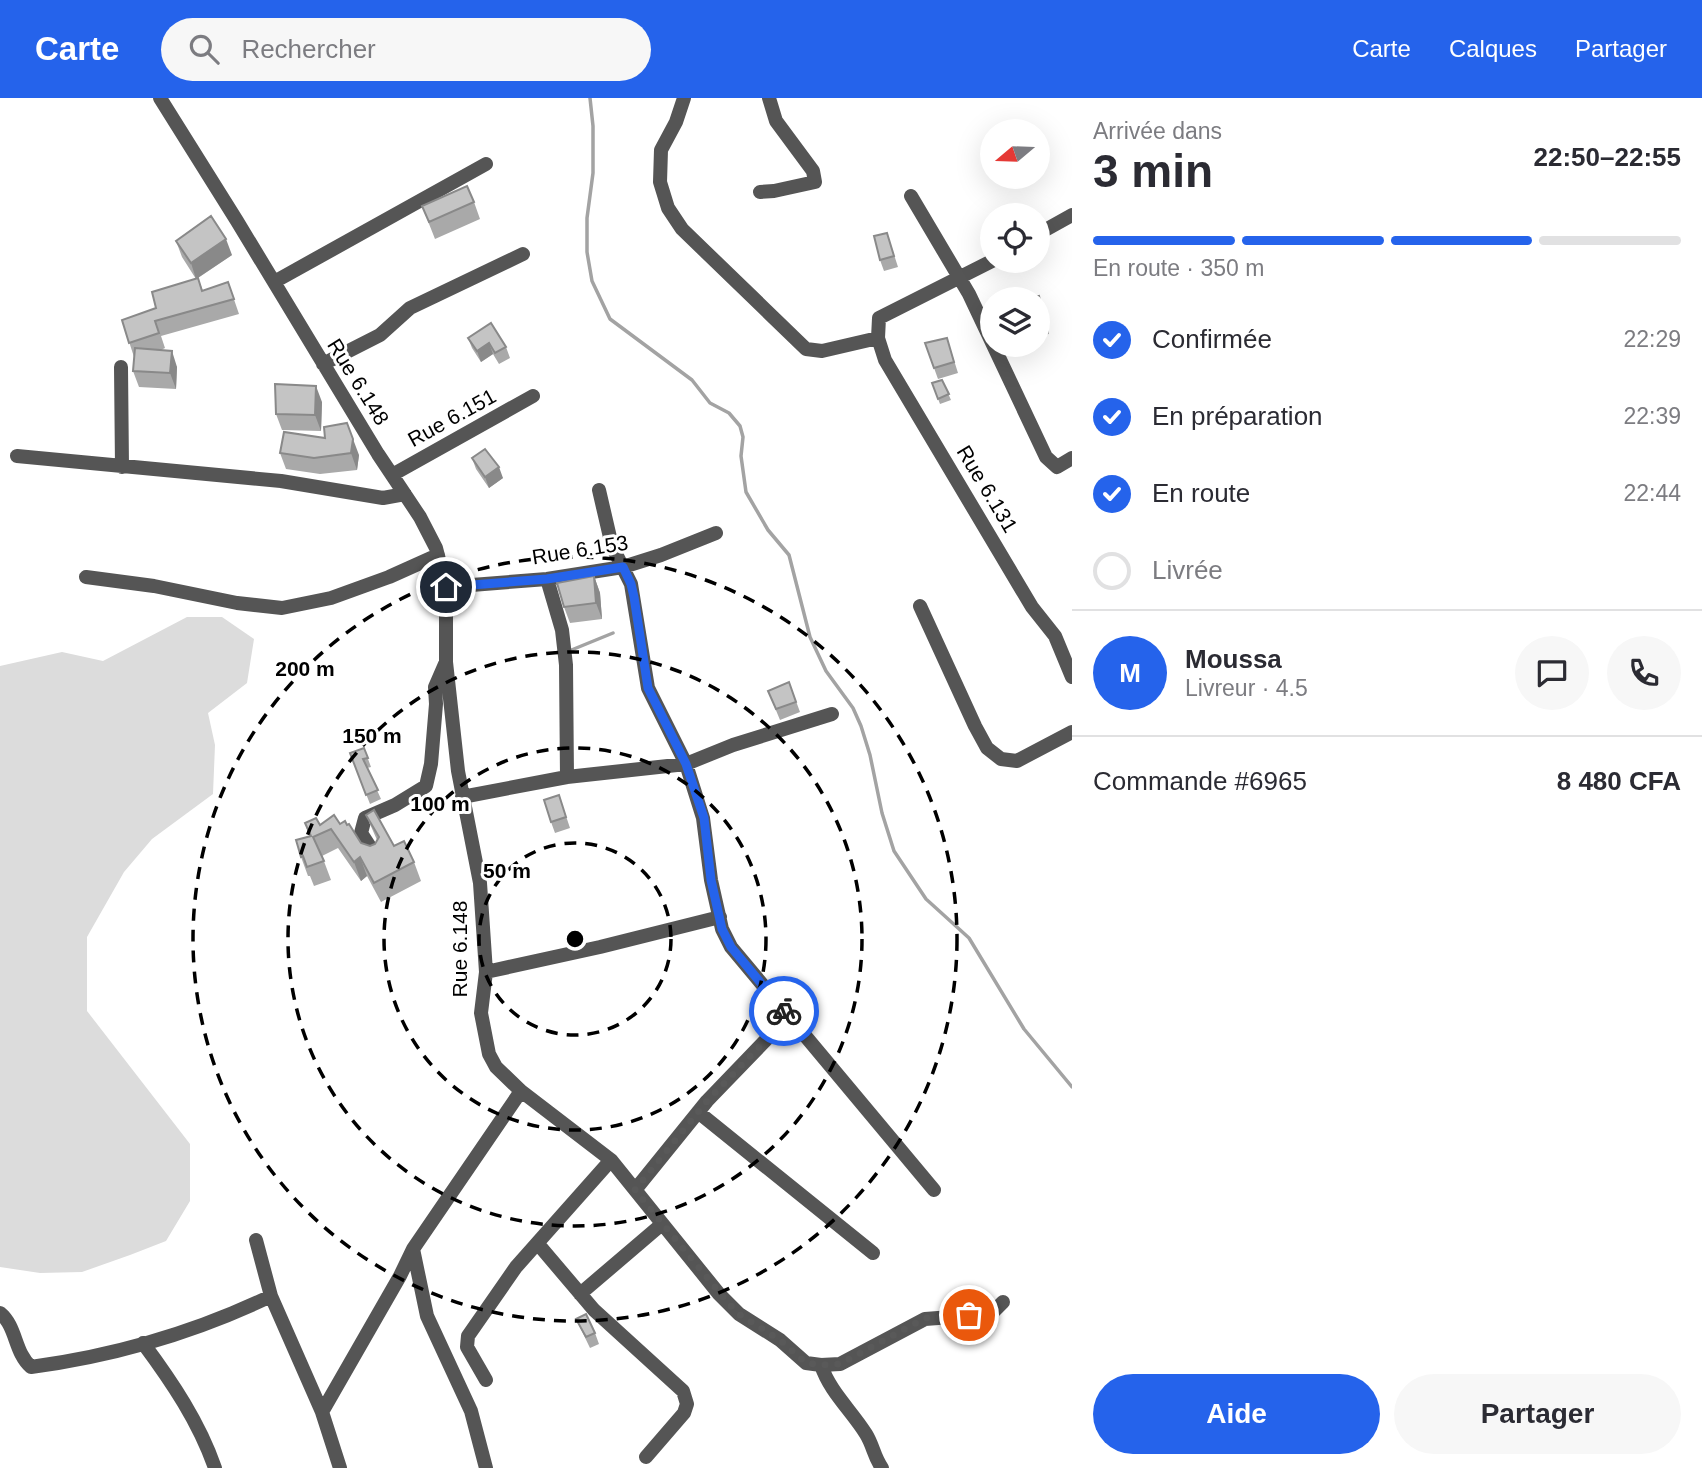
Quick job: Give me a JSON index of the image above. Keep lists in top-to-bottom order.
{
  "streets": {
    "street": [
      "Rue 6.148",
      "Rue 6.151",
      "Rue 6.131",
      "Rue 6.153"
    ]
  },
  "crossings": [
    ["Rue 6.148", "Rue 6.151"],
    ["Rue 6.148", "Rue 6.153"]
  ],
  "north": "left",
  "page": {
    "header": "Carte",
    "search": "Rechercher",
    "nav": ["Carte", "Calques", "Partager"],
    "heading": ["3 min", "Arrivée dans", "22:50–22:55"],
    "panel": [
      "Moussa",
      "Livreur · 4.5",
      "Commande #6965",
      "8 480 CFA"
    ],
    "bar": "En route · 350 m",
    "list": [
      ["Confirmée", "22:29"],
      ["En préparation", "22:39"],
      ["En route", "22:44"],
      "Livrée"
    ],
    "round": "M",
    "buttons": ["Aide", "Partager"]
  },
  "rings": [
    "200 m",
    "150 m",
    "100 m",
    "50 m"
  ]
}
